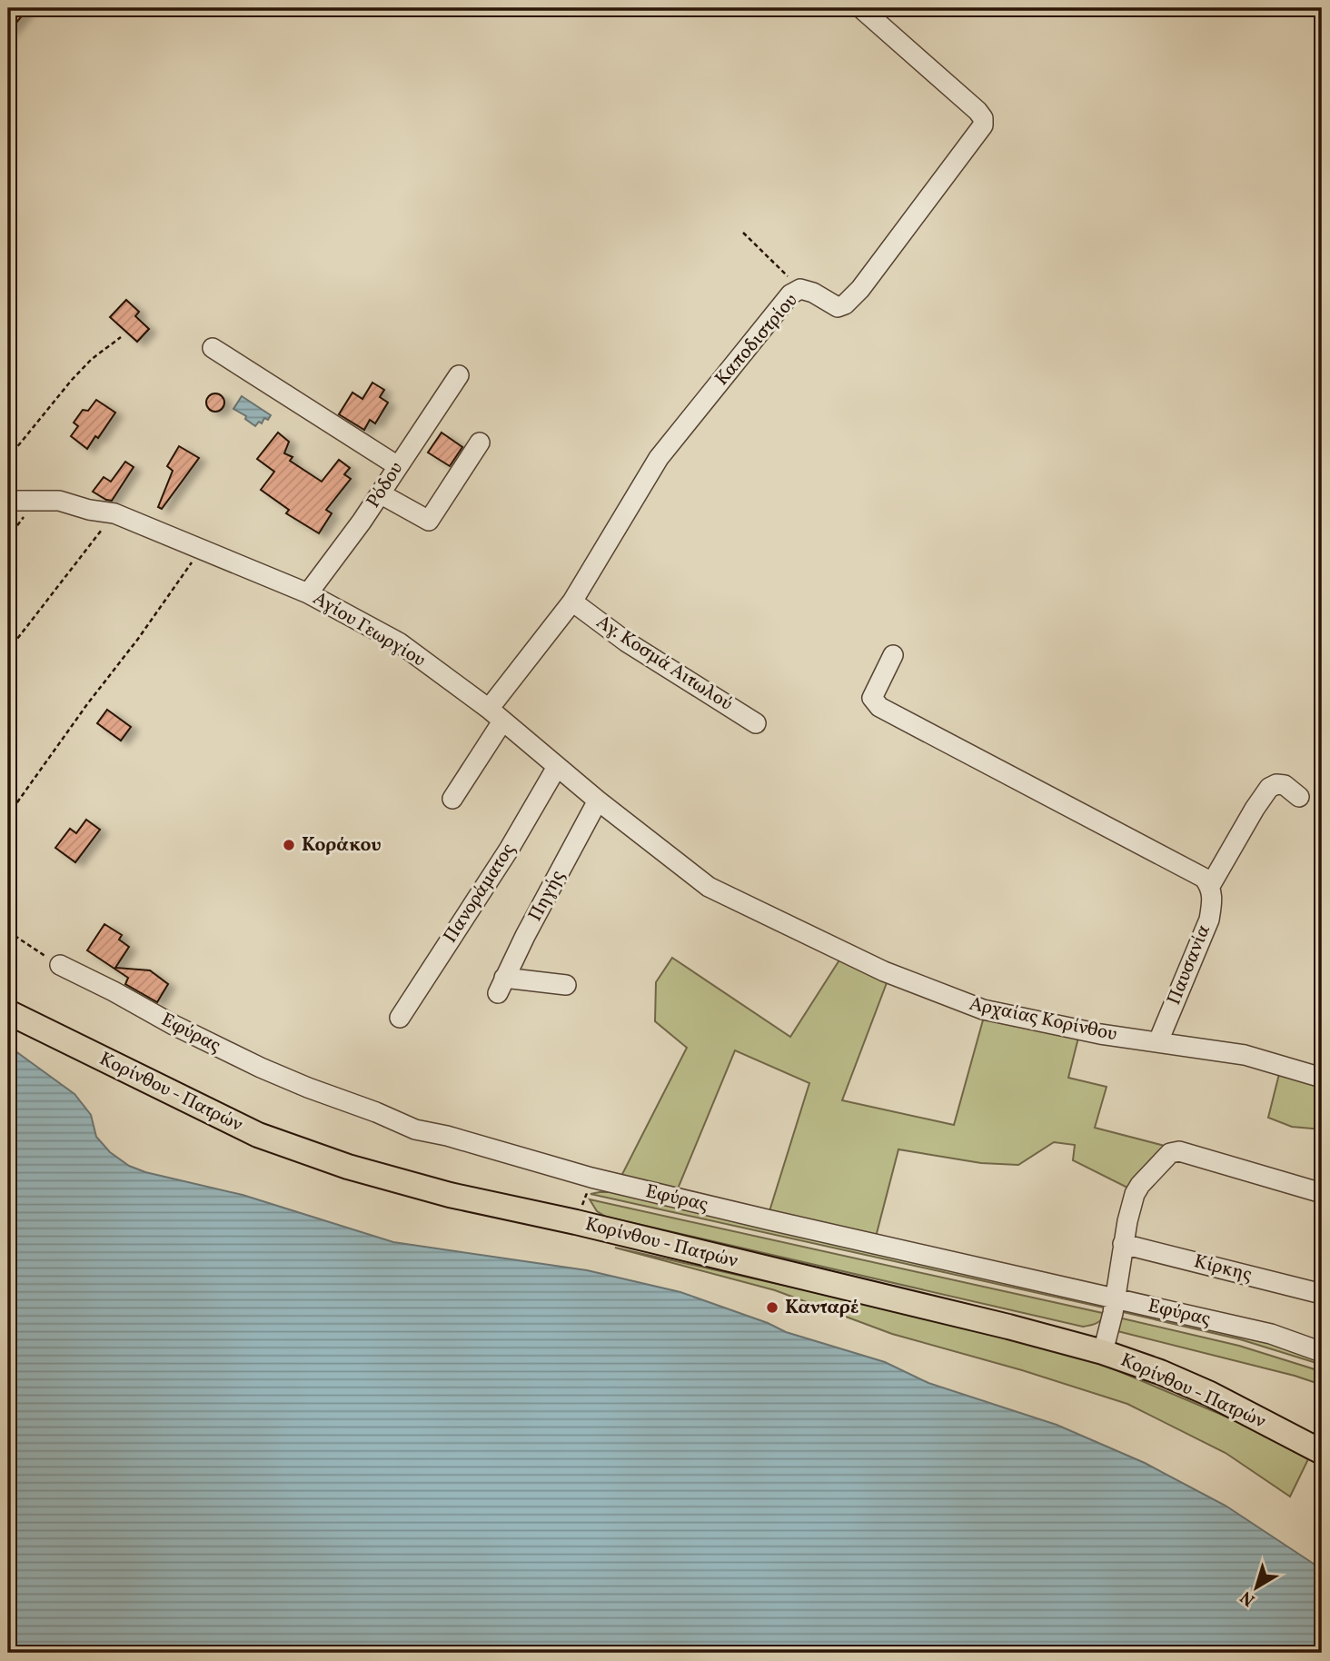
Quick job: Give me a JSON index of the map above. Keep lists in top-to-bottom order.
{
  "streets": {
    "main road": ["Κορίνθου - Πατρών"],
    "street": [
      "Καποδιστρίου",
      "Ρόδου",
      "Αγίου Γεωργίου",
      "Αγ. Κοσμά Αιτωλού",
      "Πανοράματος",
      "Πηγής",
      "Παυσανία",
      "Αρχαίας Κορίνθου",
      "Εφύρας",
      "Κίρκης"
    ]
  },
  "crossings": [
    ["Καποδιστρίου", "Αγίου Γεωργίου"],
    ["Καποδιστρίου", "Αγ. Κοσμά Αιτωλού"],
    ["Ρόδου", "Αγίου Γεωργίου"],
    ["Αγίου Γεωργίου", "Πανοράματος"],
    ["Αγίου Γεωργίου", "Πηγής"],
    ["Αγίου Γεωργίου", "Αρχαίας Κορίνθου"],
    ["Παυσανία", "Αρχαίας Κορίνθου"]
  ],
  "places": ["Κοράκου", "Κανταρέ"],
  "north": "bottom left"
}
